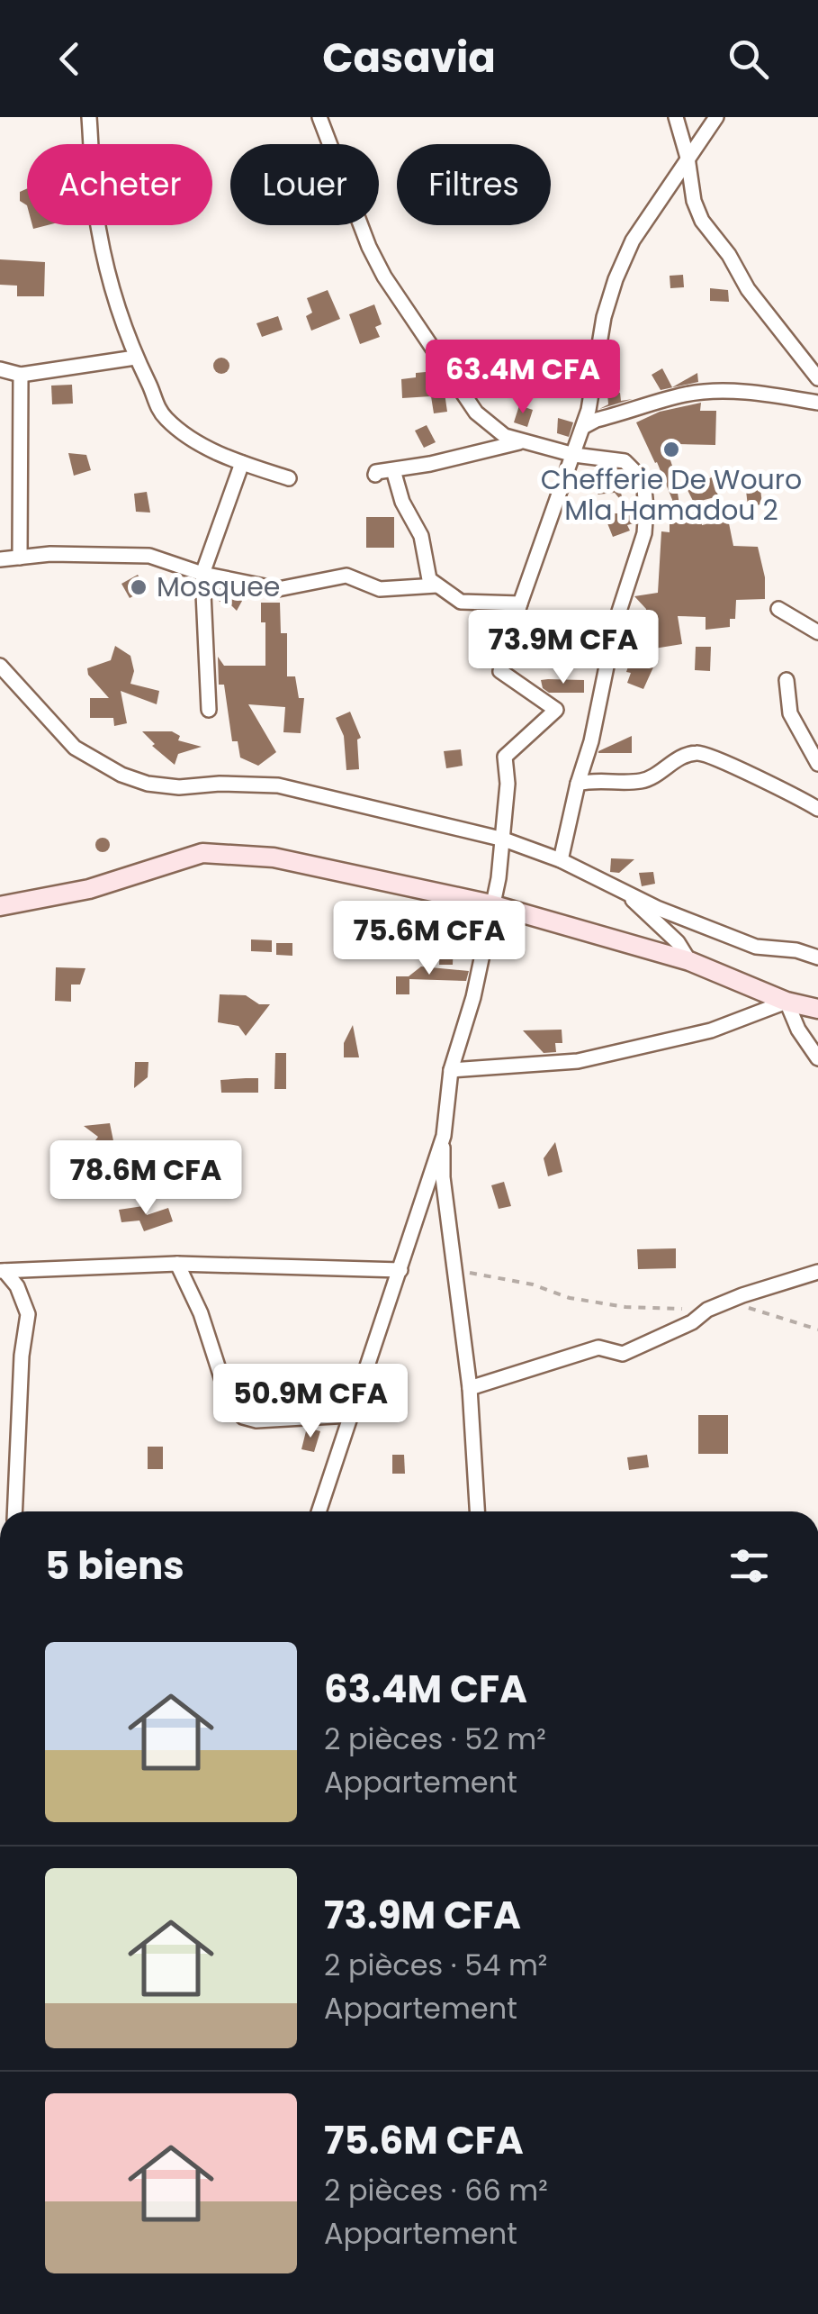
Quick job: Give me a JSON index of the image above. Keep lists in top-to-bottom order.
{
  "places": ["Chefferie De Wouro Mla Hamadou 2", "Mosquee"],
  "page": {
    "header": "Casavia",
    "chip": ["Acheter", "Louer", "Filtres"],
    "price": [
      "63.4M CFA",
      "73.9M CFA",
      "75.6M CFA",
      "78.6M CFA",
      "50.9M CFA"
    ],
    "heading": "5 biens",
    "list": [
      {
        "name": "63.4M CFA",
        "note": "2 pièces · 52 m² · Appartement"
      },
      {
        "name": "73.9M CFA",
        "note": "2 pièces · 54 m² · Appartement"
      },
      {
        "name": "75.6M CFA",
        "note": "2 pièces · 66 m² · Appartement"
      }
    ]
  }
}
